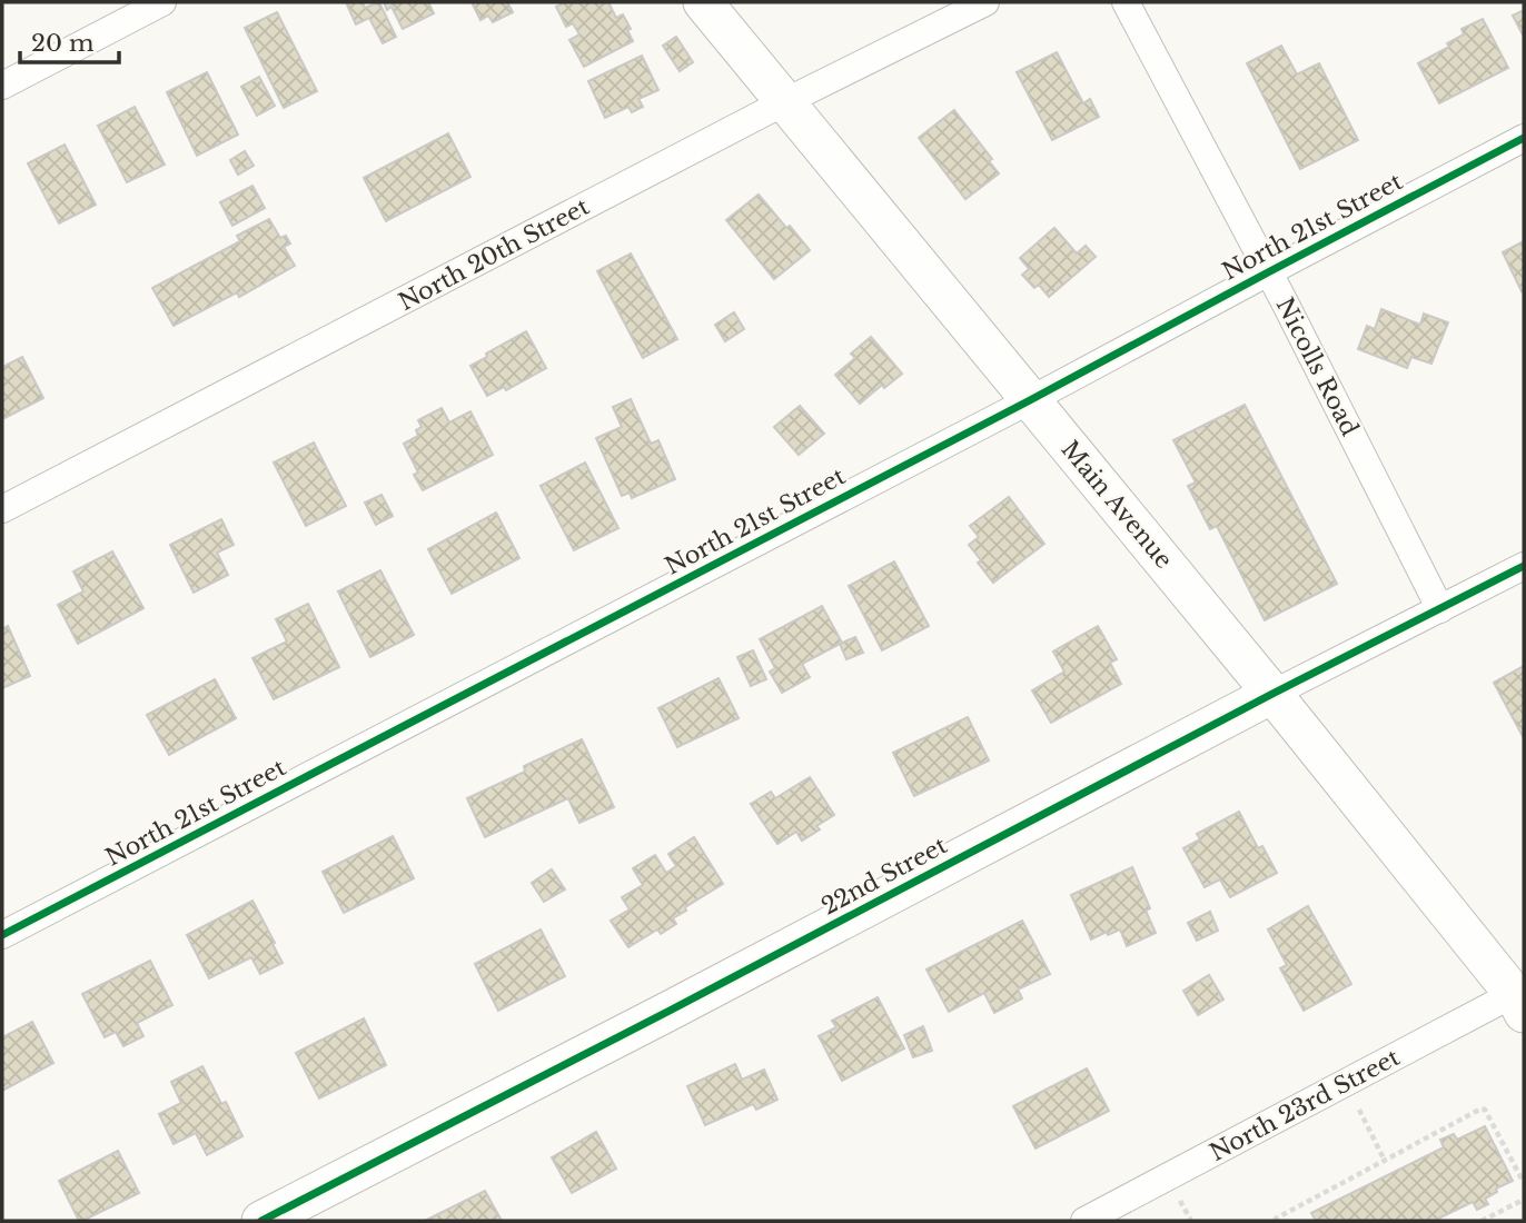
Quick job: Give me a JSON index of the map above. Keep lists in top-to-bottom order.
{
  "streets": {
    "street": [
      "North 21st Street",
      "North 20th Street",
      "Nicolls Road",
      "Main Avenue",
      "22nd Street",
      "North 23rd Street"
    ]
  },
  "crossings": [
    ["North 21st Street", "Nicolls Road"],
    ["North 21st Street", "Main Avenue"],
    ["North 20th Street", "Main Avenue"],
    ["Nicolls Road", "22nd Street"],
    ["Main Avenue", "22nd Street"],
    ["Main Avenue", "North 23rd Street"]
  ],
  "scale_bar": "20 m"
}
